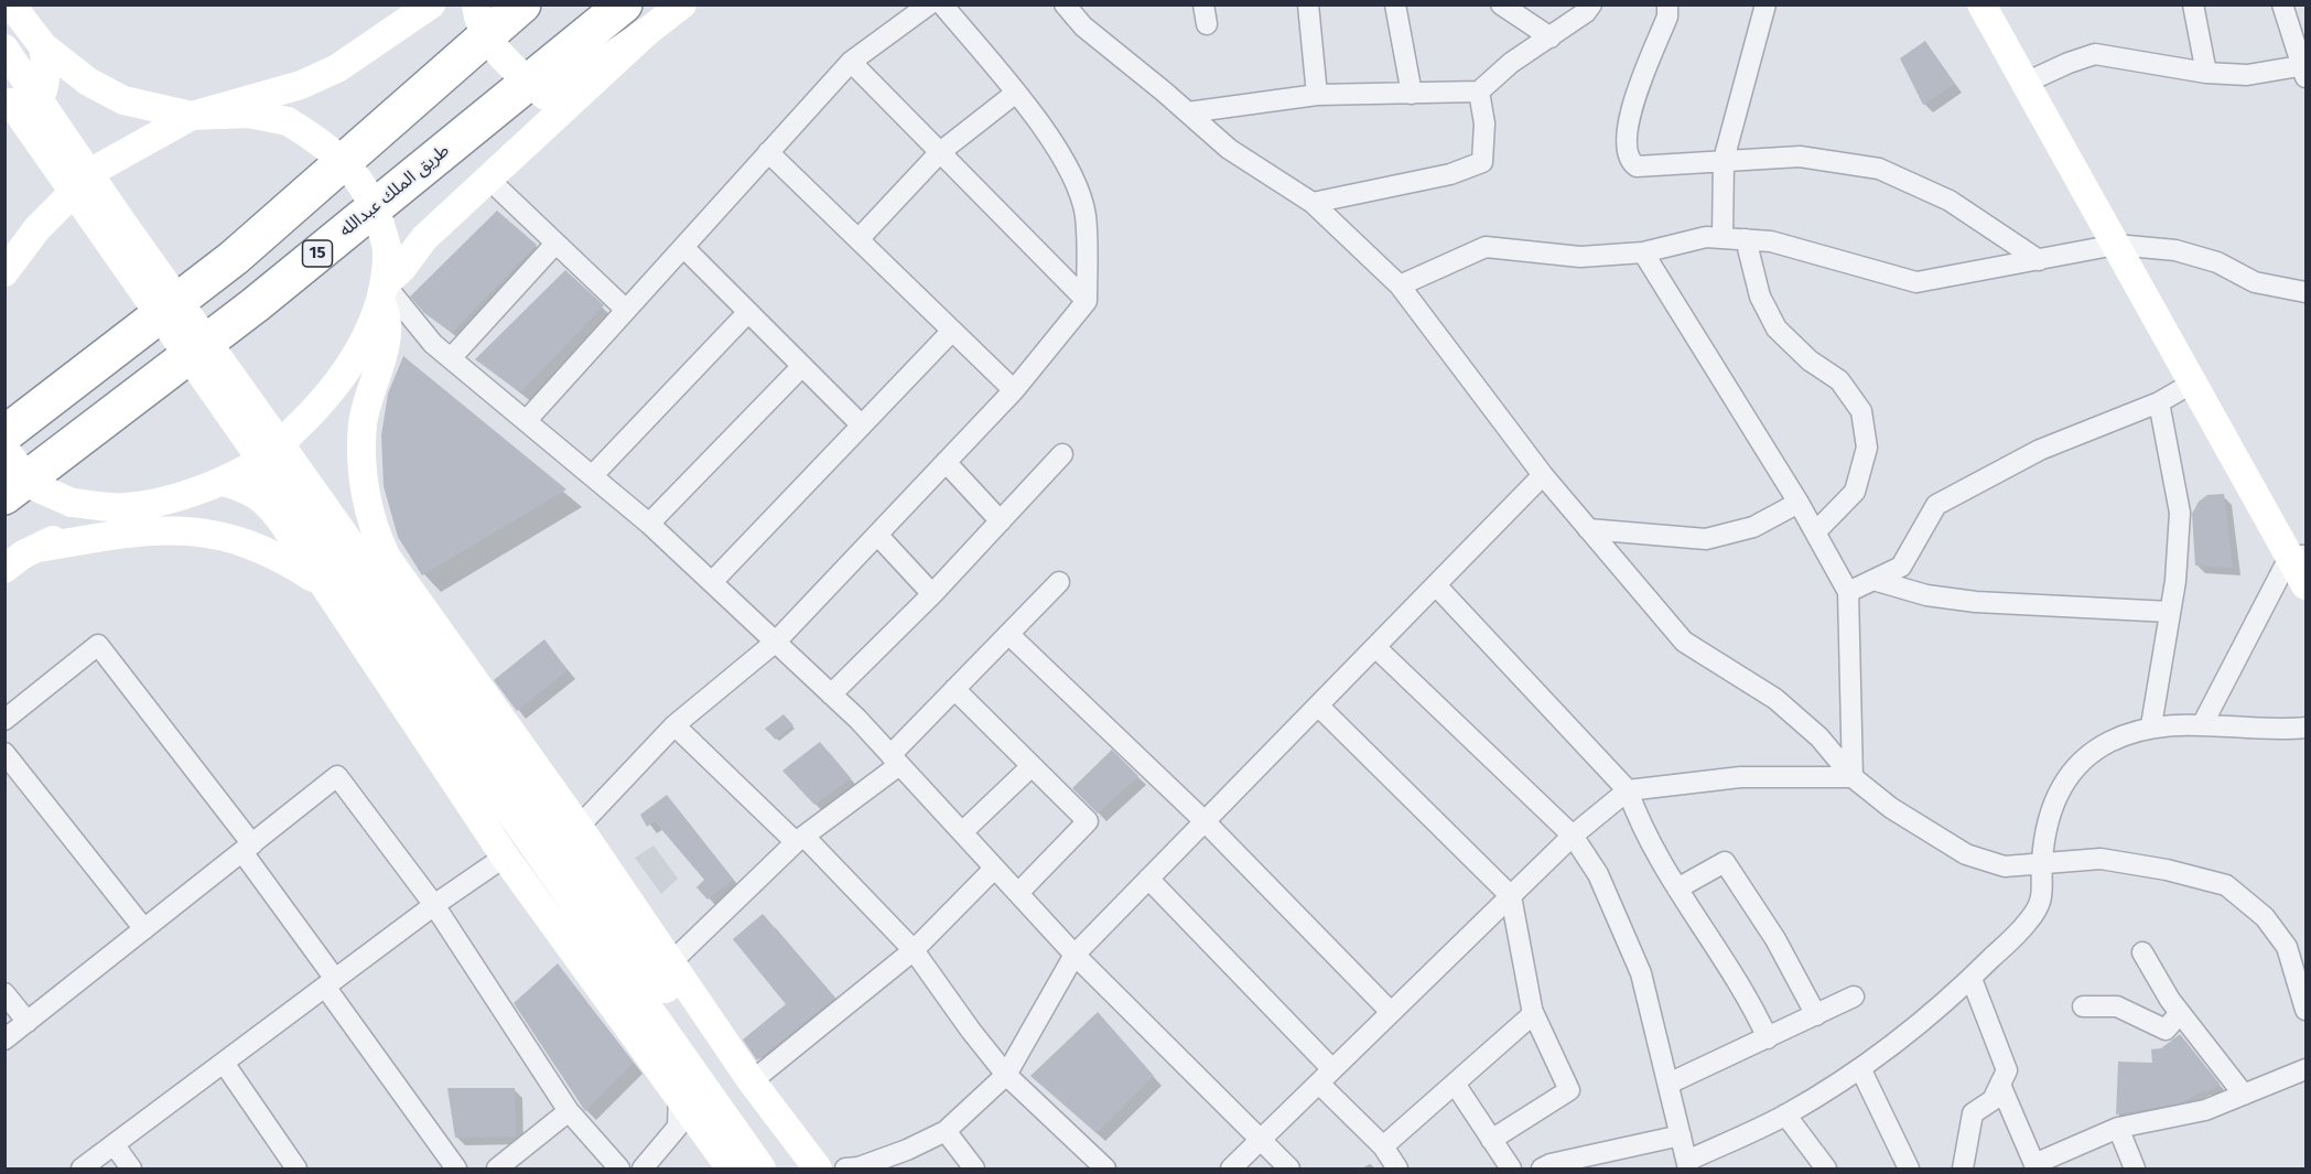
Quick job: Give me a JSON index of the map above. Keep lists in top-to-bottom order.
{
  "streets": {
    "highway": ["طريق الملك عبدالله", "15"]
  }
}
